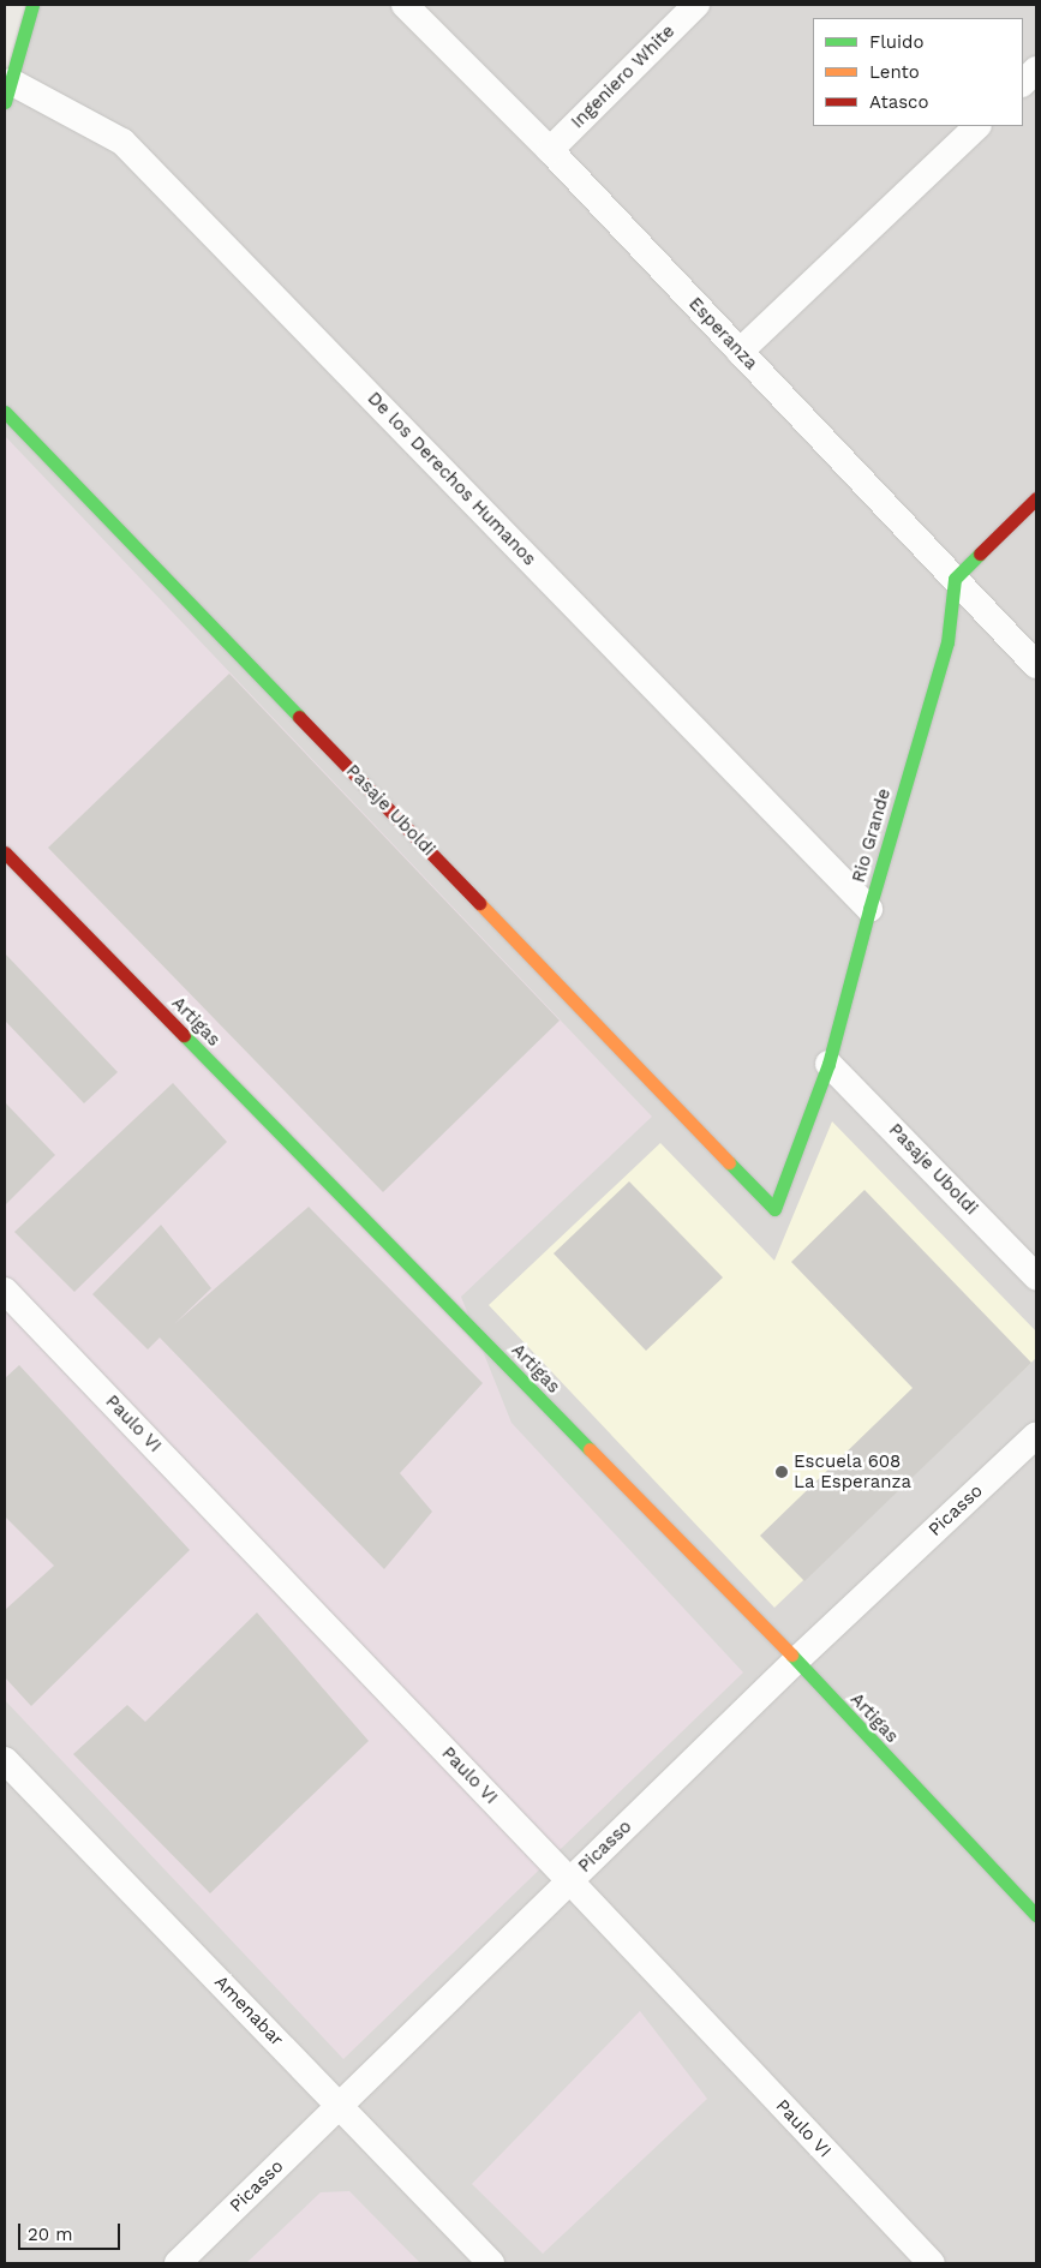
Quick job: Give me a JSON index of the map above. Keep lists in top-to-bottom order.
{
  "streets": {
    "street": [
      "Ingeniero White",
      "Esperanza",
      "De los Derechos Humanos",
      "Pasaje Uboldi",
      "Rio Grande",
      "Artigas",
      "Paulo VI",
      "Picasso",
      "Amenabar"
    ]
  },
  "crossings": [
    ["Ingeniero White", "Esperanza"],
    ["Esperanza", "Rio Grande"],
    ["De los Derechos Humanos", "Rio Grande"],
    ["Pasaje Uboldi", "Rio Grande"],
    ["Artigas", "Picasso"],
    ["Paulo VI", "Picasso"],
    ["Picasso", "Amenabar"]
  ],
  "places": ["Escuela 608 La Esperanza"],
  "legend": ["Fluido", "Lento", "Atasco"],
  "scale_bar": "20 m"
}
